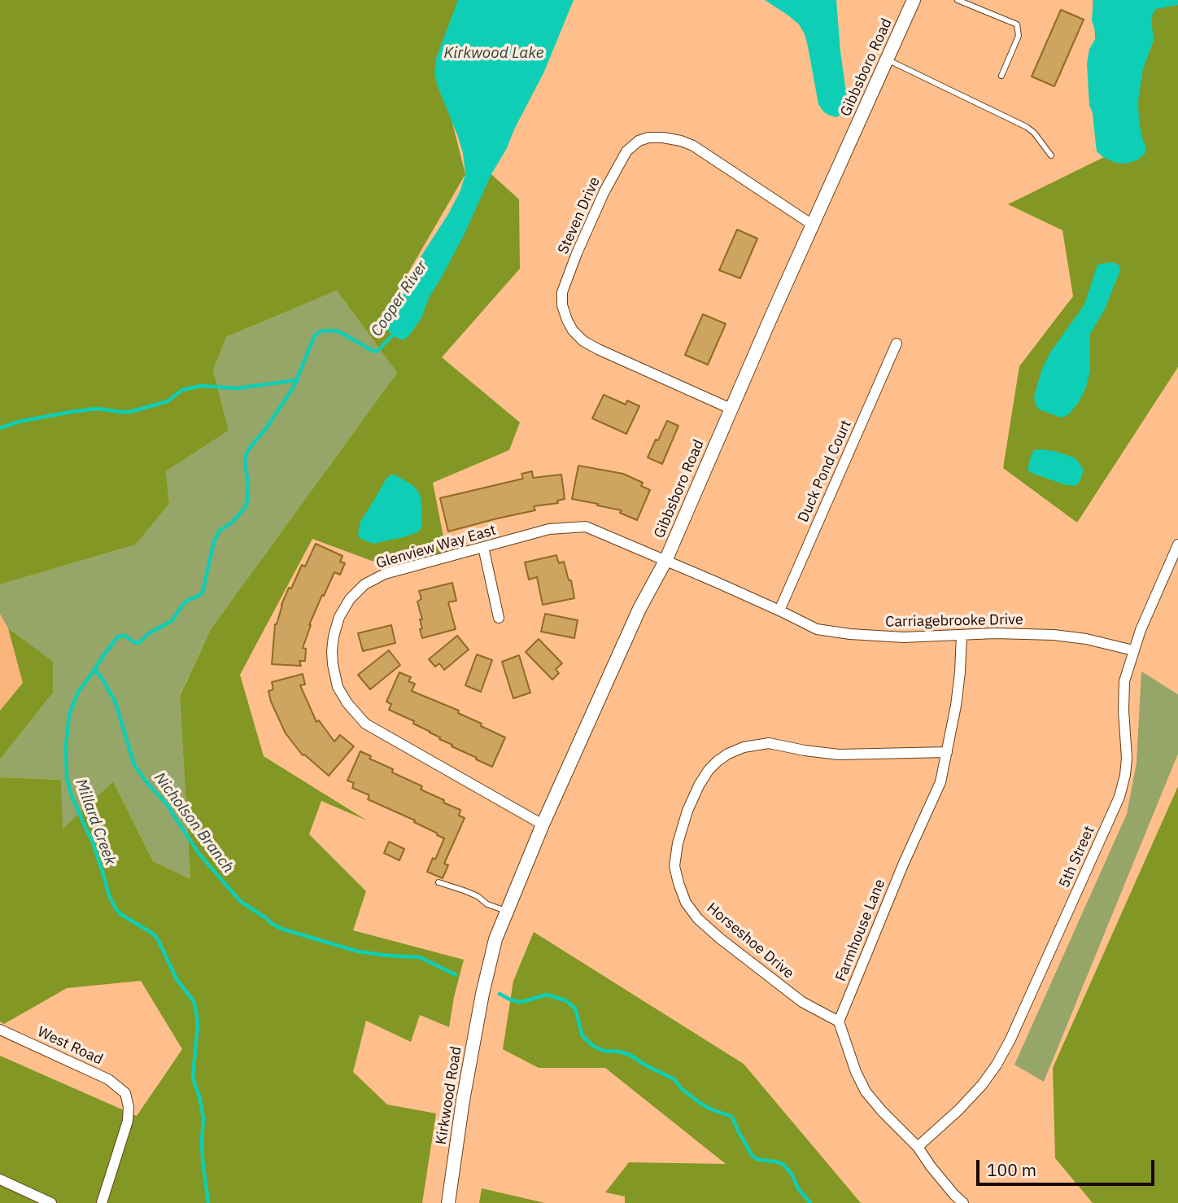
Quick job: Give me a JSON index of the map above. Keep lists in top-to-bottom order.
{
  "streets": {
    "street": [
      "Gibbsboro Road",
      "Steven Drive",
      "Duck Pond Court",
      "Glenview Way East",
      "Carriagebrooke Drive",
      "5th Street",
      "Farmhouse Lane",
      "Horseshoe Drive",
      "West Road",
      "Kirkwood Road"
    ]
  },
  "crossings": [
    ["Gibbsboro Road", "Steven Drive"],
    ["Gibbsboro Road", "Glenview Way East"],
    ["Gibbsboro Road", "Kirkwood Road"],
    ["Duck Pond Court", "Glenview Way East"],
    ["Duck Pond Court", "Carriagebrooke Drive"],
    ["Glenview Way East", "Carriagebrooke Drive"],
    ["Carriagebrooke Drive", "5th Street"],
    ["Carriagebrooke Drive", "Farmhouse Lane"],
    ["Farmhouse Lane", "Horseshoe Drive"]
  ],
  "water": [
    "Kirkwood Lake",
    "Cooper River",
    "Millard Creek",
    "Nicholson Branch"
  ],
  "scale_bar": "100 m"
}
